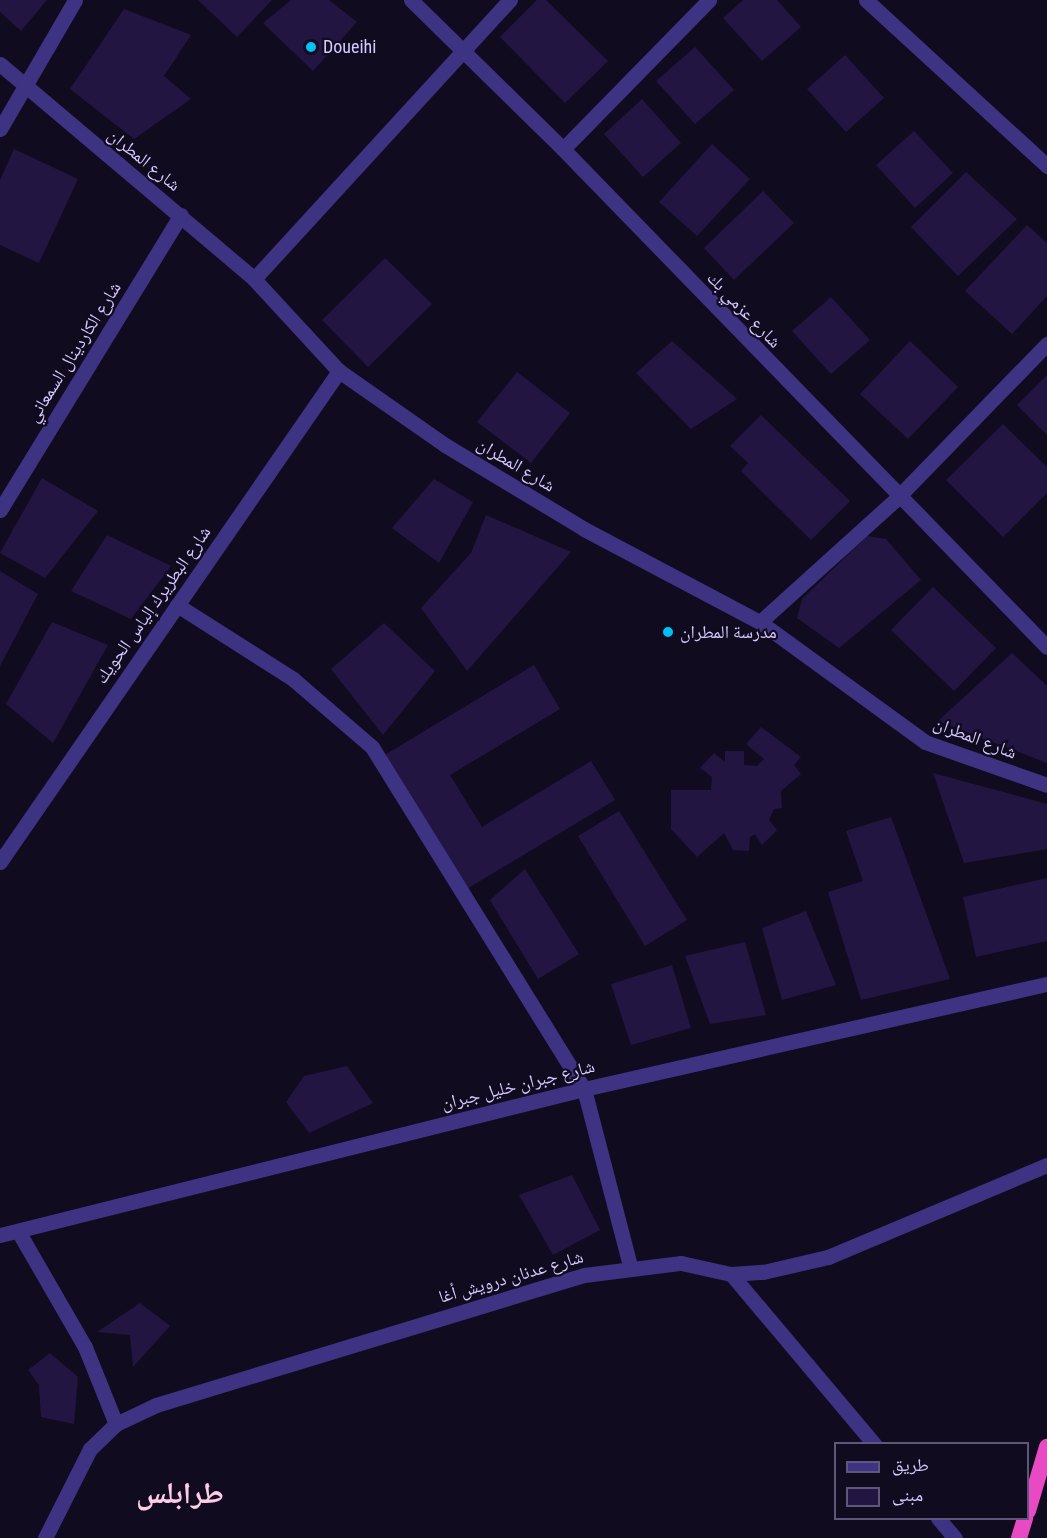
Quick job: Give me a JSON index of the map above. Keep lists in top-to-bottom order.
{
  "streets": {
    "street": [
      "شارع المطران",
      "شارع عزمي بك",
      "شارع الكاردينال السمعاني",
      "شارع البطريرك إلياس الحويك",
      "شارع جبران خليل جبران",
      "شارع عدنان درويش أغا"
    ]
  },
  "crossings": [
    ["شارع المطران", "شارع الكاردينال السمعاني"],
    ["شارع المطران", "شارع البطريرك إلياس الحويك"]
  ],
  "districts": ["طرابلس"],
  "places": ["Doueihi", "مدرسة المطران"],
  "legend": ["طريق", "مبنى"]
}
